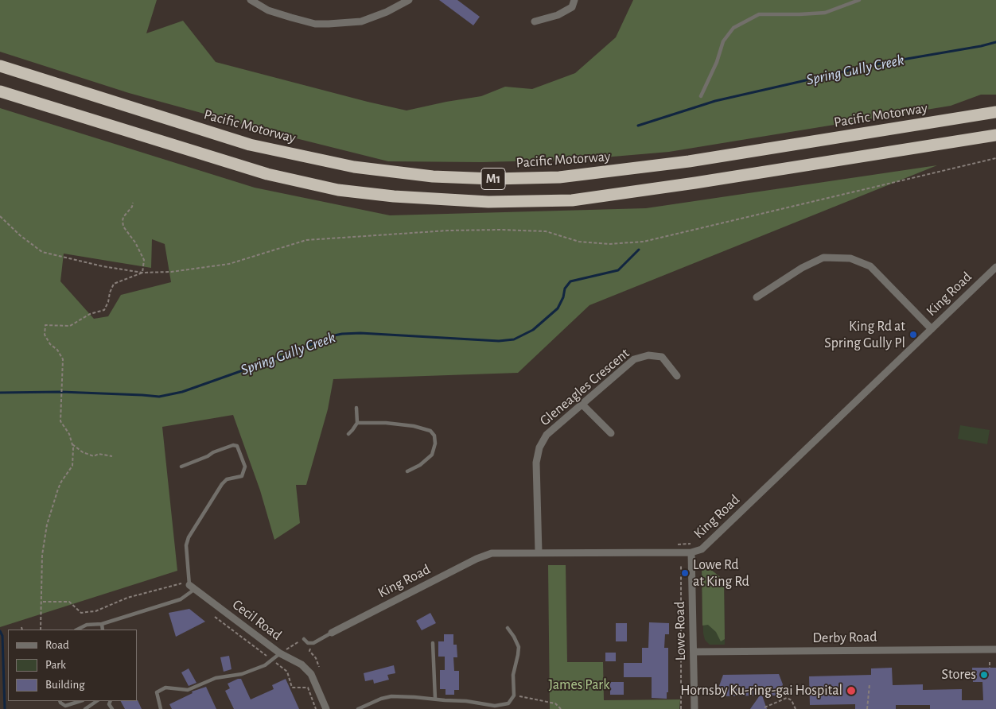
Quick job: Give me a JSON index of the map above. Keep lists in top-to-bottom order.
{
  "streets": {
    "highway": ["Pacific Motorway", "M1"],
    "street": [
      "King Road",
      "Gleneagles Crescent",
      "Cecil Road",
      "Lowe Road",
      "Derby Road"
    ]
  },
  "crossings": [
    ["King Road", "Gleneagles Crescent"],
    ["King Road", "Lowe Road"],
    ["Lowe Road", "Derby Road"]
  ],
  "water": ["Spring Gully Creek"],
  "parks": ["James Park"],
  "places": [
    "King Rd at Spring Gully Pl",
    "Lowe Rd at King Rd",
    "Stores",
    "Hornsby Ku-ring-gai Hospital"
  ],
  "legend": ["Road", "Park", "Building"]
}
